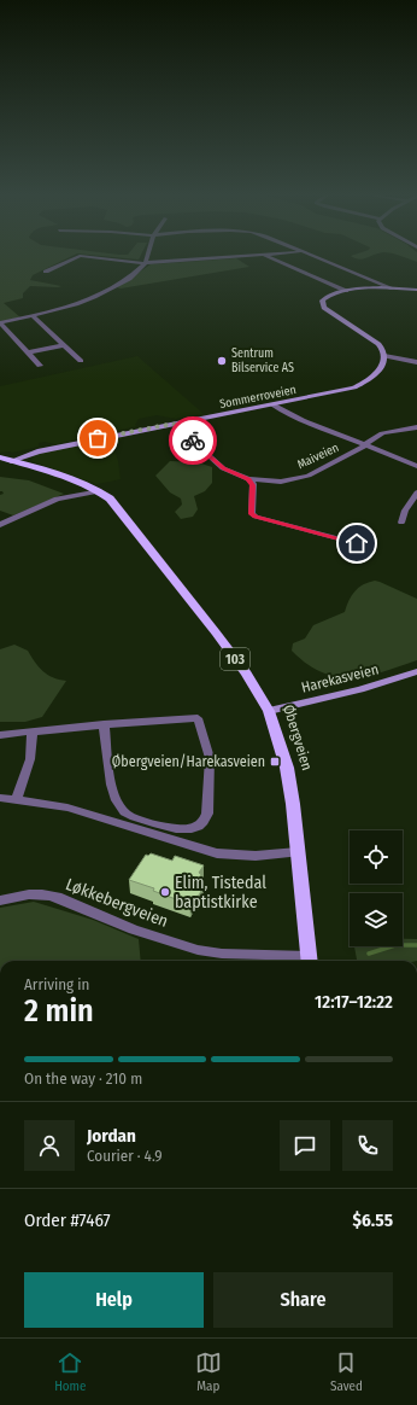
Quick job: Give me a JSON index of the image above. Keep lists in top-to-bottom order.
{
  "streets": {
    "main road": ["103", "Øbergveien"],
    "street": [
      "Sommerroveien",
      "Maiveien",
      "Harekasveien",
      "Løkkebergveien"
    ]
  },
  "crossings": [
    ["Sommerroveien", "Maiveien"],
    ["Sommerroveien", "Øbergveien"],
    ["Harekasveien", "Øbergveien"],
    ["Øbergveien", "Løkkebergveien"]
  ],
  "places": {
    "other": ["Sentrum Bilservice AS", "Elim, Tistedal baptistkirke"],
    "transit": ["Øbergveien/Harekasveien"]
  },
  "page": {
    "heading": ["2 min", "Arriving in", "12:17–12:22"],
    "panel": [
      "Jordan",
      "Courier · 4.9",
      "Order #7467",
      "$6.55"
    ],
    "bar": "On the way · 210 m",
    "buttons": ["Help", "Share"],
    "tabs": ["Home", "Map", "Saved"]
  }
}
